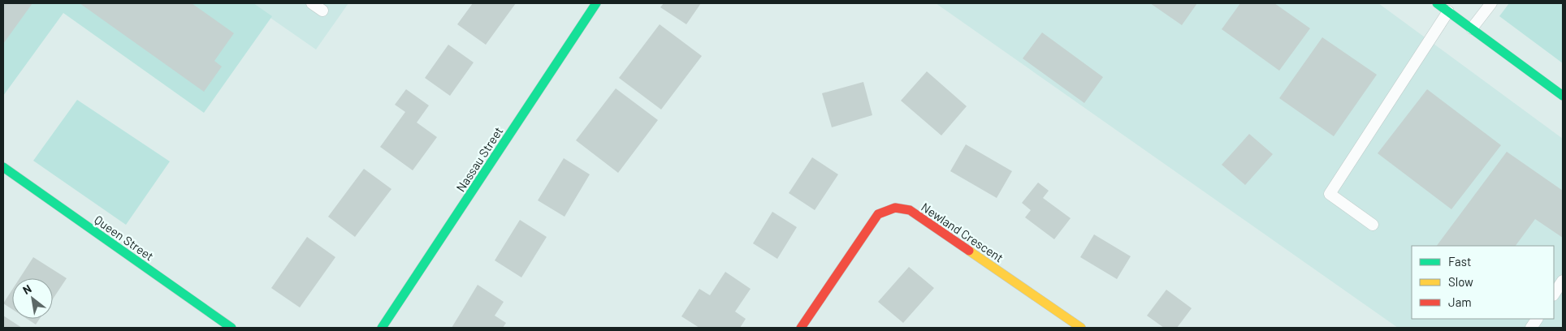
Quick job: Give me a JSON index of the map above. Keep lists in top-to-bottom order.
{
  "streets": {
    "street": ["Nassau Street", "Newland Crescent", "Queen Street"]
  },
  "legend": ["Fast", "Slow", "Jam"],
  "north": "top left"
}
